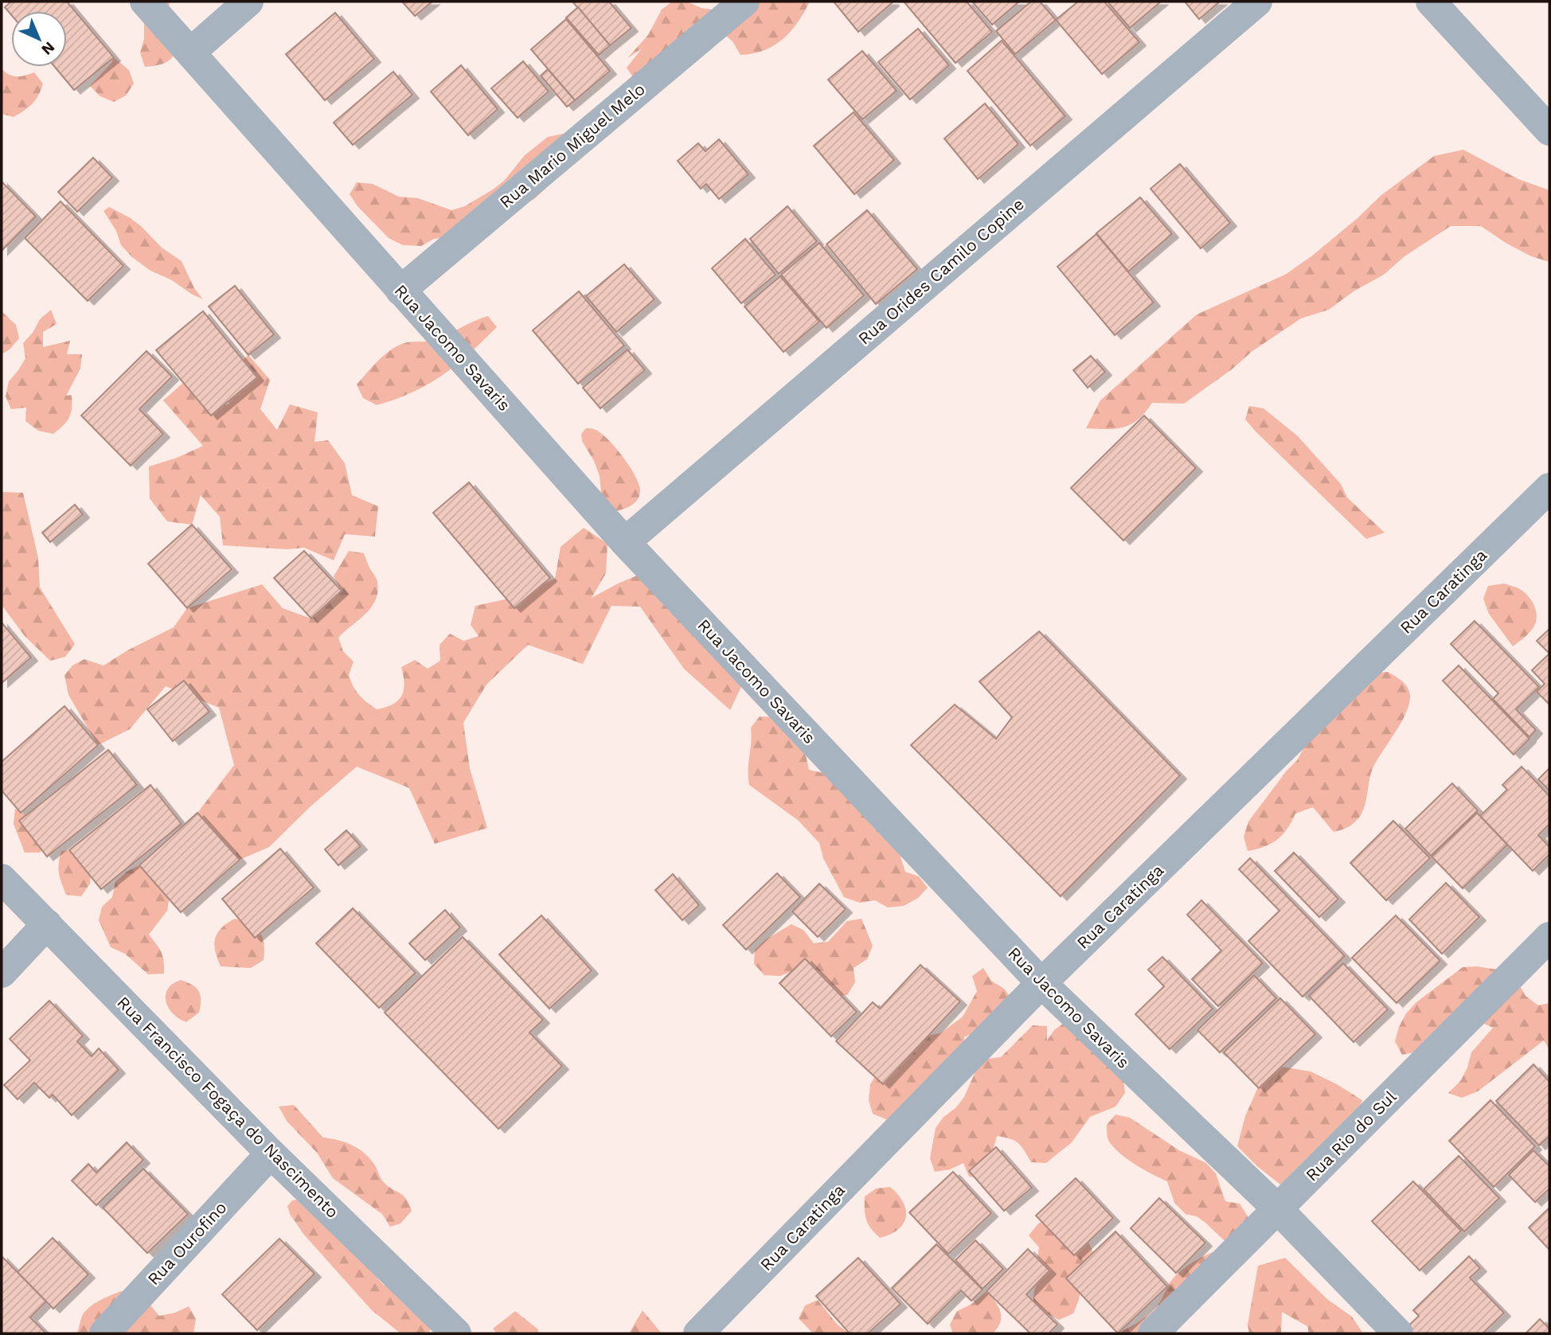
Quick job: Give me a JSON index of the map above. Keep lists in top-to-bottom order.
{
  "streets": {
    "street": [
      "Rua Mario Miguel Melo",
      "Rua Orides Camilo Copine",
      "Rua Jacomo Savaris",
      "Rua Caratinga",
      "Rua Francisco Fogaça do Nascimento",
      "Rua Rio do Sul",
      "Rua Ourofino"
    ]
  },
  "crossings": [
    ["Rua Mario Miguel Melo", "Rua Jacomo Savaris"],
    ["Rua Orides Camilo Copine", "Rua Jacomo Savaris"],
    ["Rua Jacomo Savaris", "Rua Caratinga"],
    ["Rua Jacomo Savaris", "Rua Rio do Sul"],
    ["Rua Francisco Fogaça do Nascimento", "Rua Ourofino"]
  ],
  "north": "bottom right"
}
